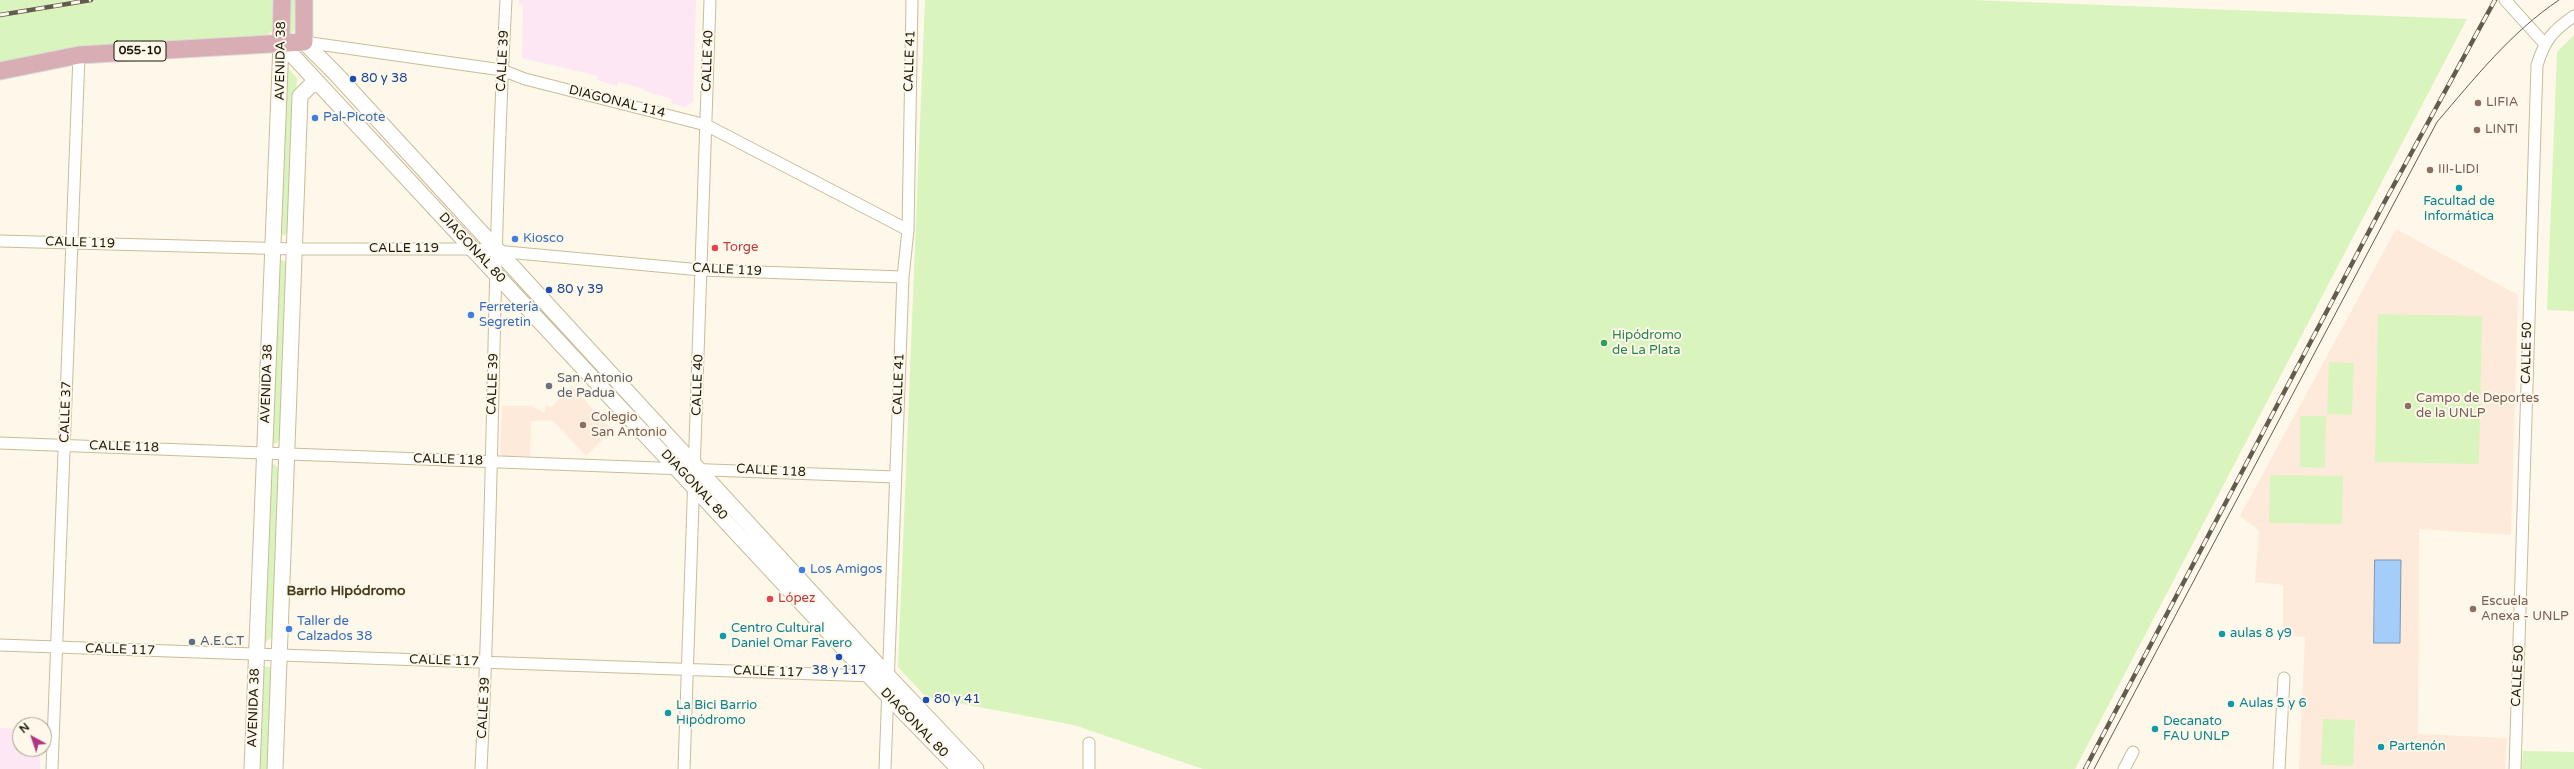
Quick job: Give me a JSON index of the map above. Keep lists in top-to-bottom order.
{
  "streets": {
    "main road": ["055-10", "AVENIDA 38", "DIAGONAL 80"],
    "street": [
      "CALLE 39",
      "CALLE 40",
      "CALLE 41",
      "DIAGONAL 114",
      "CALLE 119",
      "CALLE 50",
      "CALLE 37",
      "CALLE 118",
      "CALLE 117"
    ]
  },
  "crossings": [
    ["055-10", "AVENIDA 38"],
    ["055-10", "DIAGONAL 80"],
    ["055-10", "CALLE 37"],
    ["AVENIDA 38", "DIAGONAL 114"],
    ["AVENIDA 38", "CALLE 119"],
    ["AVENIDA 38", "DIAGONAL 80"],
    ["AVENIDA 38", "CALLE 118"],
    ["AVENIDA 38", "CALLE 117"],
    ["CALLE 39", "DIAGONAL 114"],
    ["CALLE 39", "CALLE 119"],
    ["CALLE 39", "DIAGONAL 80"],
    ["CALLE 39", "CALLE 118"],
    ["CALLE 39", "CALLE 117"],
    ["CALLE 40", "DIAGONAL 114"],
    ["CALLE 40", "CALLE 119"],
    ["CALLE 40", "DIAGONAL 80"],
    ["CALLE 40", "CALLE 118"],
    ["CALLE 40", "CALLE 117"],
    ["CALLE 41", "DIAGONAL 114"],
    ["CALLE 41", "CALLE 119"],
    ["CALLE 41", "DIAGONAL 80"],
    ["CALLE 41", "CALLE 118"],
    ["CALLE 41", "CALLE 117"],
    ["DIAGONAL 114", "DIAGONAL 80"],
    ["CALLE 119", "DIAGONAL 80"],
    ["CALLE 119", "CALLE 37"],
    ["DIAGONAL 80", "CALLE 118"],
    ["DIAGONAL 80", "CALLE 117"],
    ["CALLE 37", "CALLE 118"],
    ["CALLE 37", "CALLE 117"]
  ],
  "districts": ["Barrio Hipódromo"],
  "places": [
    "80 y 38",
    "LIFIA",
    "Pal-Picote",
    "LINTI",
    "III-LIDI",
    "Facultad de Informática",
    "Kiosco",
    "Torge",
    "80 y 39",
    "Ferretería Segretin",
    "Hipódromo de La Plata",
    "San Antonio de Padua",
    "Campo de Deportes de la UNLP",
    "Colegio San Antonio",
    "Los Amigos",
    "López",
    "Escuela Anexa - UNLP",
    "Taller de Calzados 38",
    "aulas 8 y9",
    "Centro Cultural Daniel Omar Favero",
    "A.E.C.T",
    "38 y 117",
    "80 y 41",
    "Aulas 5 y 6",
    "La Bici Barrio Hipódromo",
    "Decanato FAU UNLP",
    "Partenón"
  ],
  "north": "top left"
}
